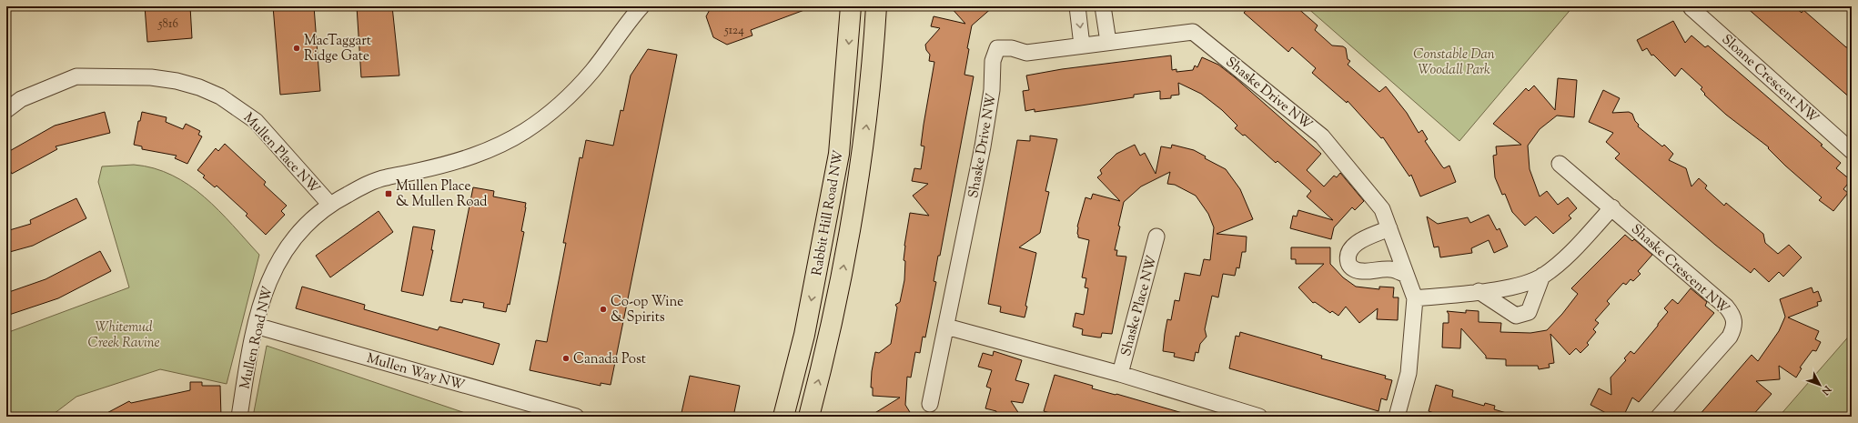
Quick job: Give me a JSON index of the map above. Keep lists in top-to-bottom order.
{
  "streets": {
    "main road": ["Rabbit Hill Road NW"],
    "street": [
      "Sloane Crescent NW",
      "Shaske Drive NW",
      "Mullen Place NW",
      "Shaske Crescent NW",
      "Shaske Place NW",
      "Mullen Road NW",
      "Mullen Way NW"
    ]
  },
  "crossings": [
    ["Mullen Place NW", "Mullen Road NW"],
    ["Mullen Road NW", "Mullen Way NW"]
  ],
  "parks": ["Constable Dan Woodall Park", "Whitemud Creek Ravine"],
  "places": {
    "other": ["MacTaggart Ridge Gate", "Co-op Wine & Spirits", "Canada Post"],
    "transit": ["Mullen Place & Mullen Road"]
  },
  "house_numbers": ["5816", "5124"],
  "north": "bottom right"
}
